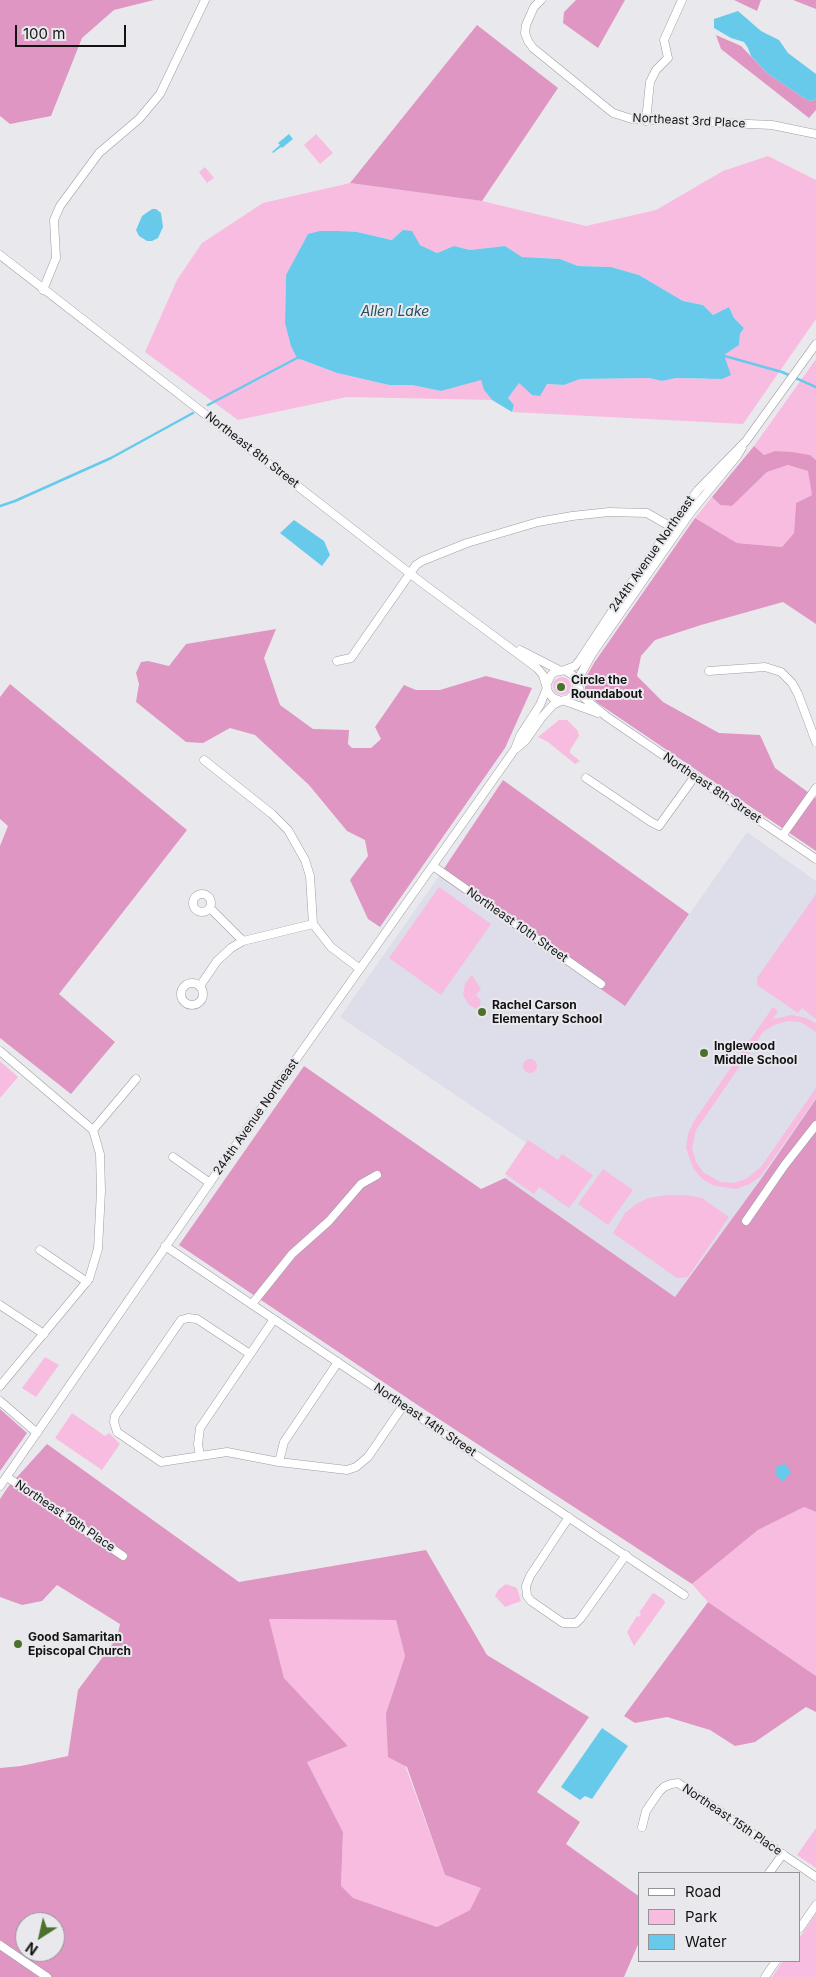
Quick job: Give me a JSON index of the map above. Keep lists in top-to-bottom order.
{
  "streets": {
    "street": [
      "Northeast 3rd Place",
      "Northeast 8th Street",
      "244th Avenue Northeast",
      "Northeast 10th Street",
      "Northeast 14th Street",
      "Northeast 16th Place",
      "Northeast 15th Place"
    ]
  },
  "crossings": [
    ["Northeast 8th Street", "244th Avenue Northeast"],
    ["244th Avenue Northeast", "Northeast 10th Street"],
    ["244th Avenue Northeast", "Northeast 14th Street"],
    ["244th Avenue Northeast", "Northeast 16th Place"]
  ],
  "water": ["Allen Lake"],
  "places": [
    "Circle the Roundabout",
    "Rachel Carson Elementary School",
    "Inglewood Middle School",
    "Good Samaritan Episcopal Church"
  ],
  "legend": ["Road", "Park", "Water"],
  "scale_bar": "100 m",
  "north": "bottom left"
}
